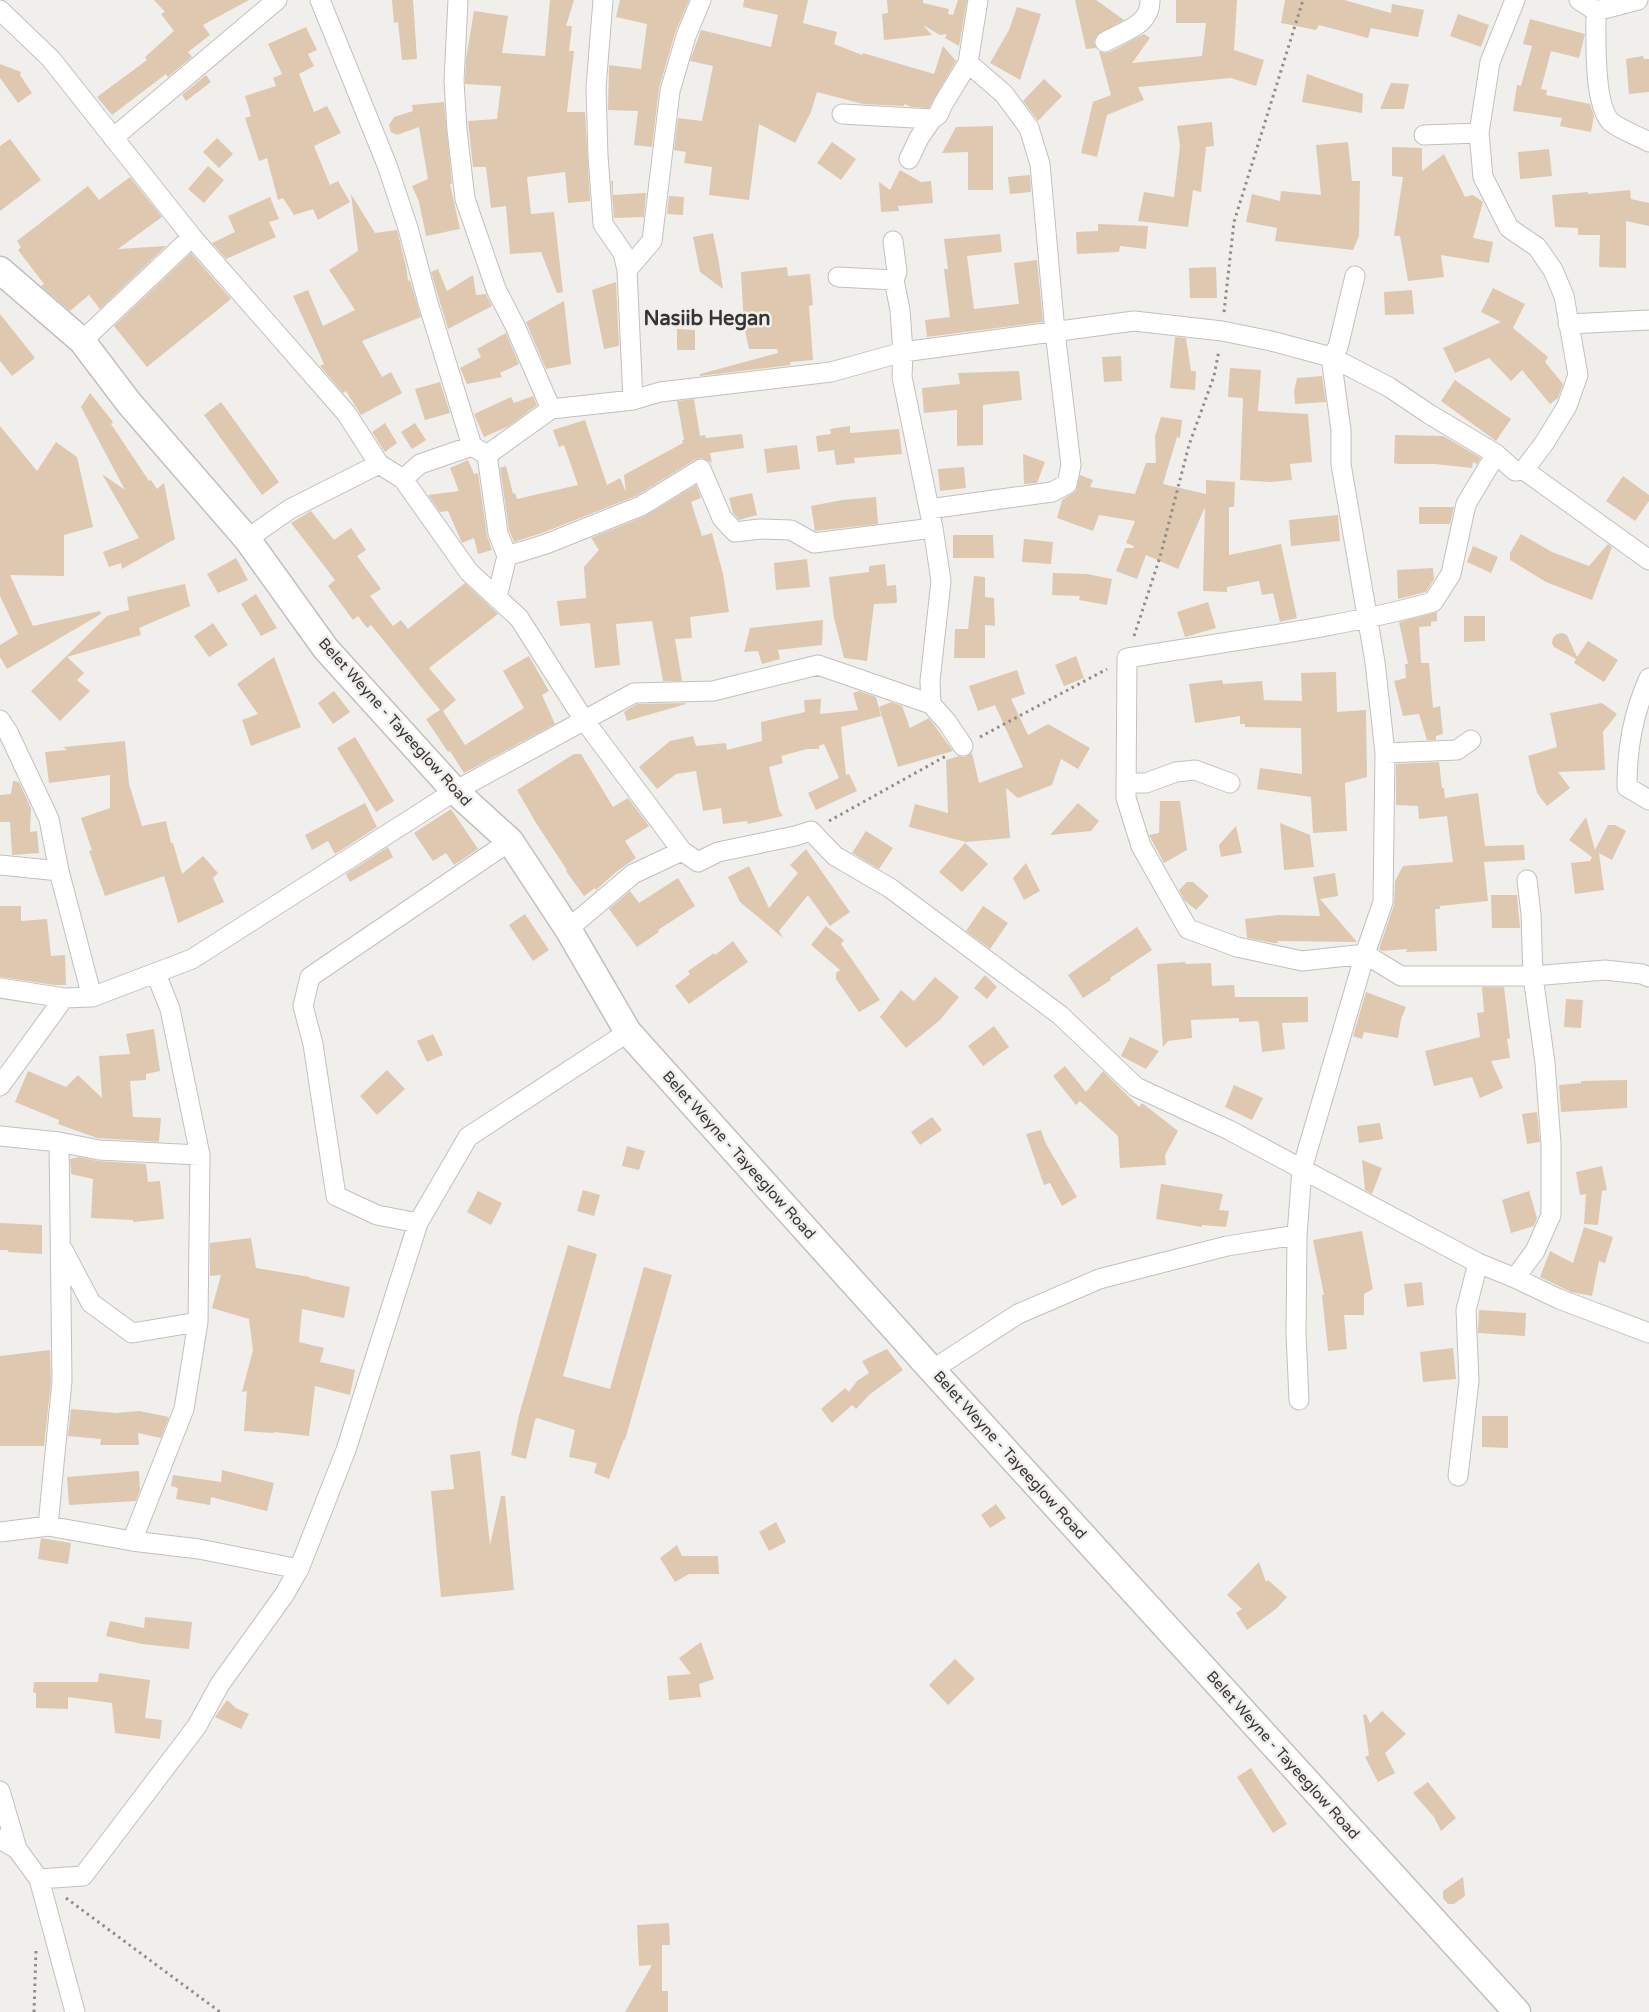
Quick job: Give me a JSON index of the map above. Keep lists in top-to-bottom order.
{
  "streets": {
    "main road": ["Belet Weyne - Tayeeglow Road"]
  },
  "districts": ["Nasiib Hegan"]
}
